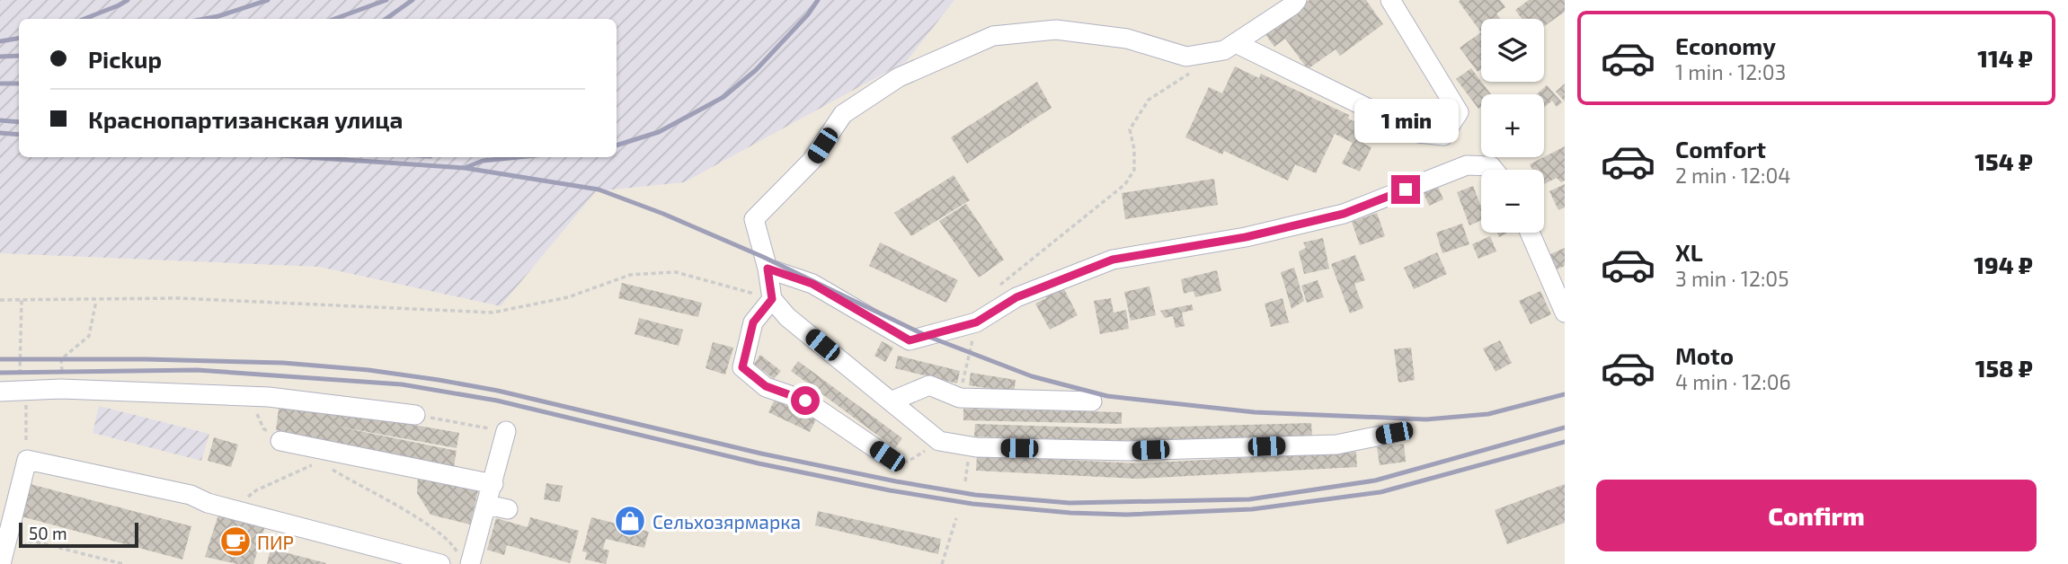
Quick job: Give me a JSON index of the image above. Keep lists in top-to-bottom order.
{
  "places": {
    "shop": ["Сельхозярмарка"],
    "cafe": ["ПИР"]
  },
  "scale_bar": "50 m",
  "page": {
    "list": [
      {
        "name": "Economy",
        "note": "1 min · 12:03",
        "value": "114 ₽"
      },
      {
        "name": "Comfort",
        "note": "2 min · 12:04",
        "value": "154 ₽"
      },
      {
        "name": "XL",
        "note": "3 min · 12:05",
        "value": "194 ₽"
      },
      {
        "name": "Moto",
        "note": "4 min · 12:06",
        "value": "158 ₽"
      }
    ],
    "map_buttons": ["+", "−"],
    "banner": ["Pickup", "Краснопартизанская улица"],
    "bubble": "1 min",
    "buttons": "Confirm",
    "scale": "50 m"
  }
}
